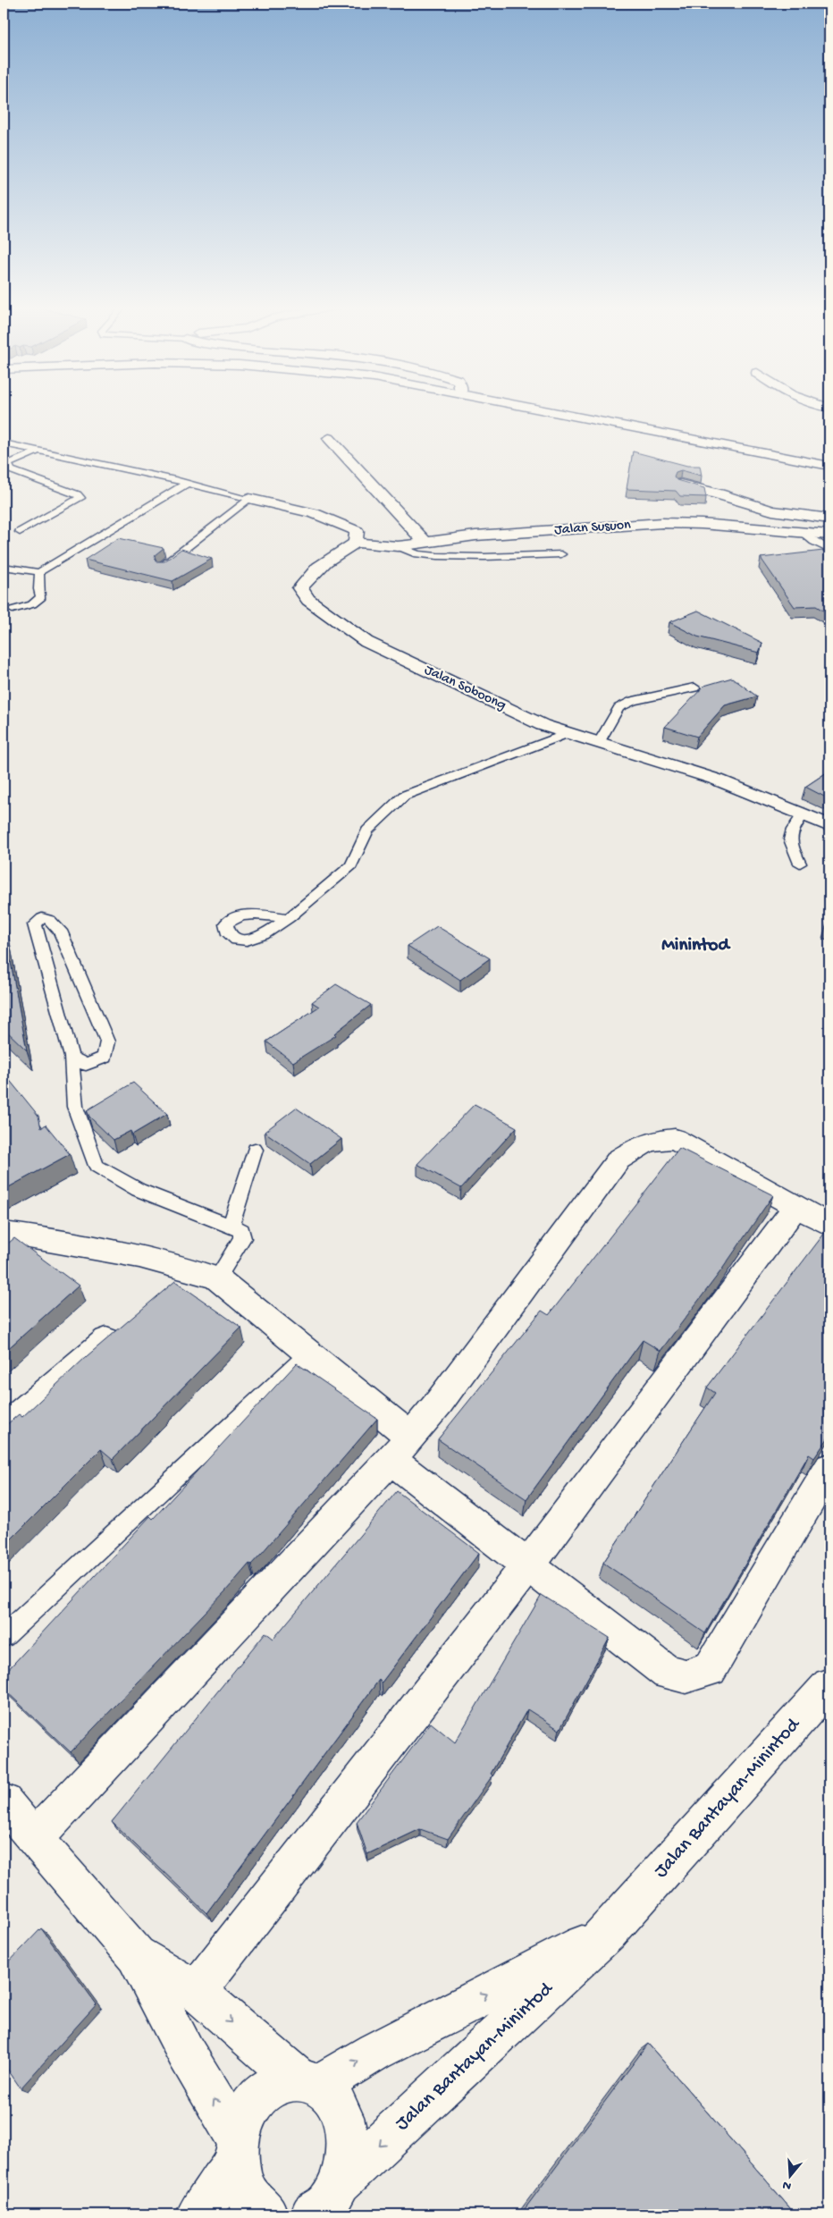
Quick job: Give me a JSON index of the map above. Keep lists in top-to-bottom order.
{
  "streets": {
    "street": ["Jalan Susuon", "Jalan Soboong", "Jalan Bantayan-Minintod"]
  },
  "crossings": [
    ["Jalan Susuon", "Jalan Soboong"]
  ],
  "districts": ["Minintod"],
  "north": "bottom"
}
